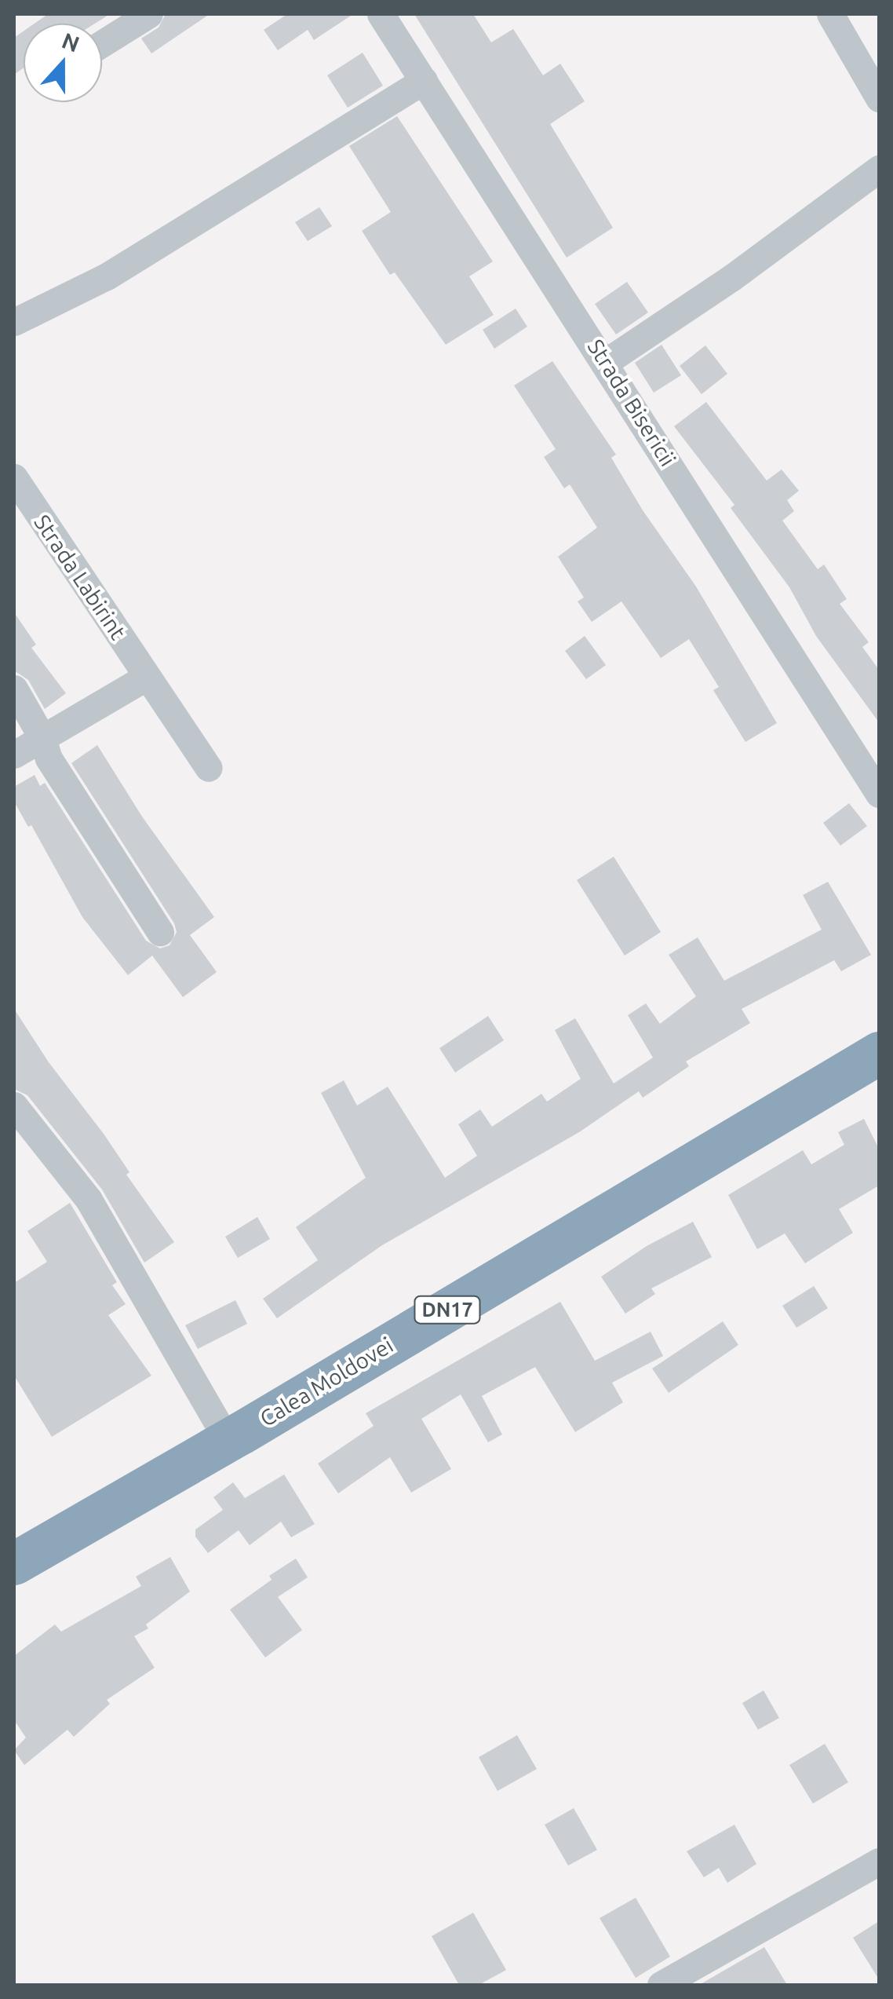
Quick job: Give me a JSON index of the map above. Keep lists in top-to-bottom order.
{
  "streets": {
    "highway": ["DN17", "Calea Moldovei"],
    "street": ["Strada Bisericii", "Strada Labirint"]
  },
  "north": "top"
}
